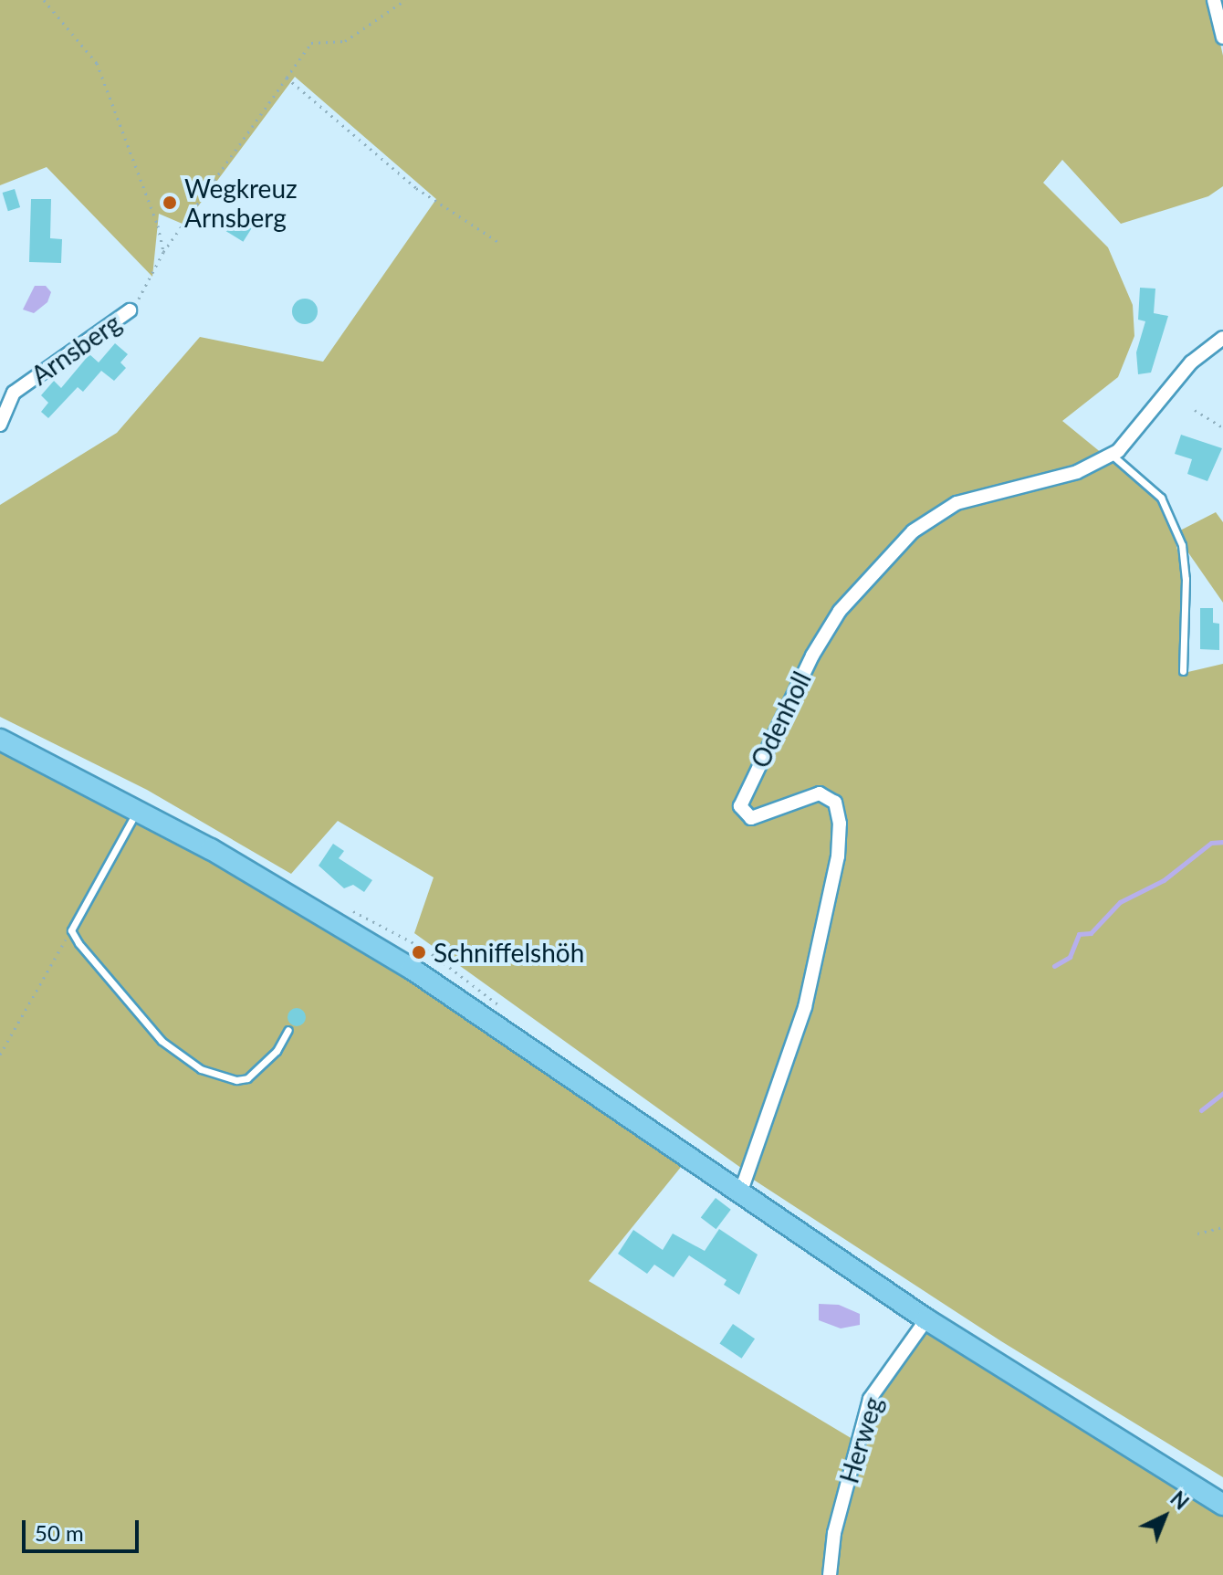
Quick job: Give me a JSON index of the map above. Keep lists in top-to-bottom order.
{
  "streets": {
    "street": ["Arnsberg", "Odenholl", "Herweg"]
  },
  "places": ["Wegkreuz Arnsberg", "Schniffelshöh"],
  "scale_bar": "50 m",
  "north": "top right"
}
